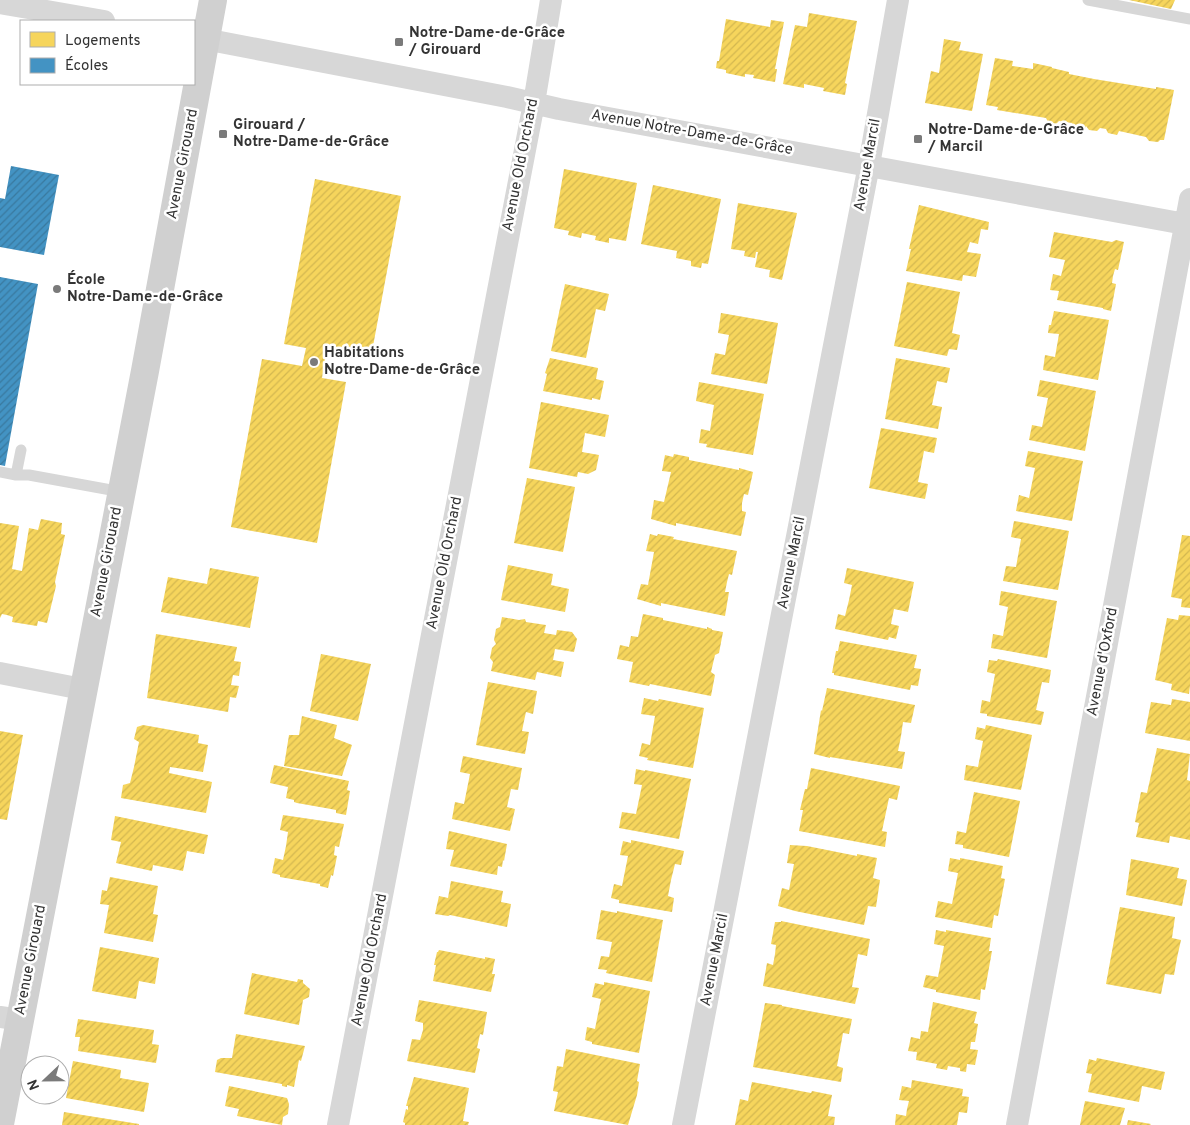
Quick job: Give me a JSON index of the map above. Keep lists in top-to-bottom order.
{
  "streets": {
    "street": [
      "Avenue Notre-Dame-de-Grâce",
      "Avenue Girouard",
      "Avenue Old Orchard",
      "Avenue Marcil",
      "Avenue d'Oxford"
    ]
  },
  "crossings": [
    ["Avenue Notre-Dame-de-Grâce", "Avenue Girouard"],
    ["Avenue Notre-Dame-de-Grâce", "Avenue Old Orchard"],
    ["Avenue Notre-Dame-de-Grâce", "Avenue Marcil"],
    ["Avenue Notre-Dame-de-Grâce", "Avenue d'Oxford"]
  ],
  "places": {
    "transit": ["Notre-Dame-de-Grâce / Girouard", "Girouard / Notre-Dame-de-Grâce", "Notre-Dame-de-Grâce / Marcil"],
    "other": ["École Notre-Dame-de-Grâce", "Habitations Notre-Dame-de-Grâce"]
  },
  "legend": ["Logements", "Écoles"],
  "north": "left"
}
